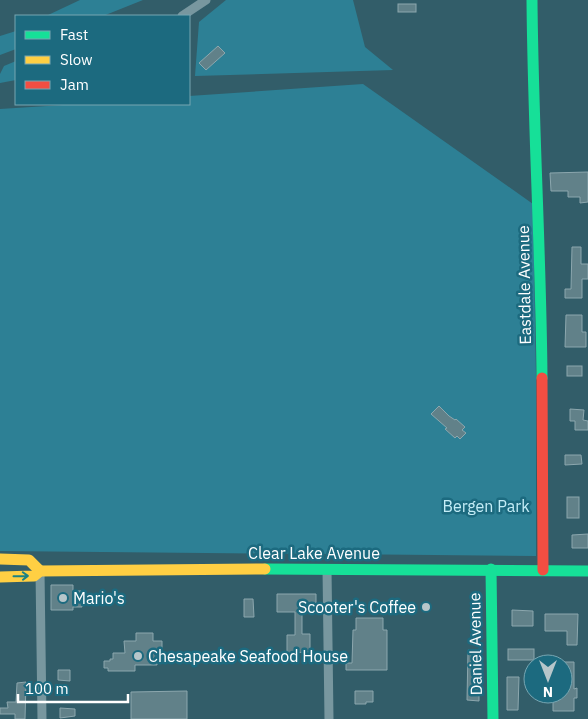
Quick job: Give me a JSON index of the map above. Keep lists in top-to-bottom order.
{
  "streets": {
    "street": ["Eastdale Avenue", "Clear Lake Avenue", "Daniel Avenue"]
  },
  "crossings": [
    ["Eastdale Avenue", "Clear Lake Avenue"],
    ["Clear Lake Avenue", "Daniel Avenue"]
  ],
  "parks": ["Bergen Park"],
  "places": ["Mario's", "Scooter's Coffee", "Chesapeake Seafood House"],
  "legend": ["Fast", "Slow", "Jam"],
  "scale_bar": "100 m",
  "north": "bottom"
}
